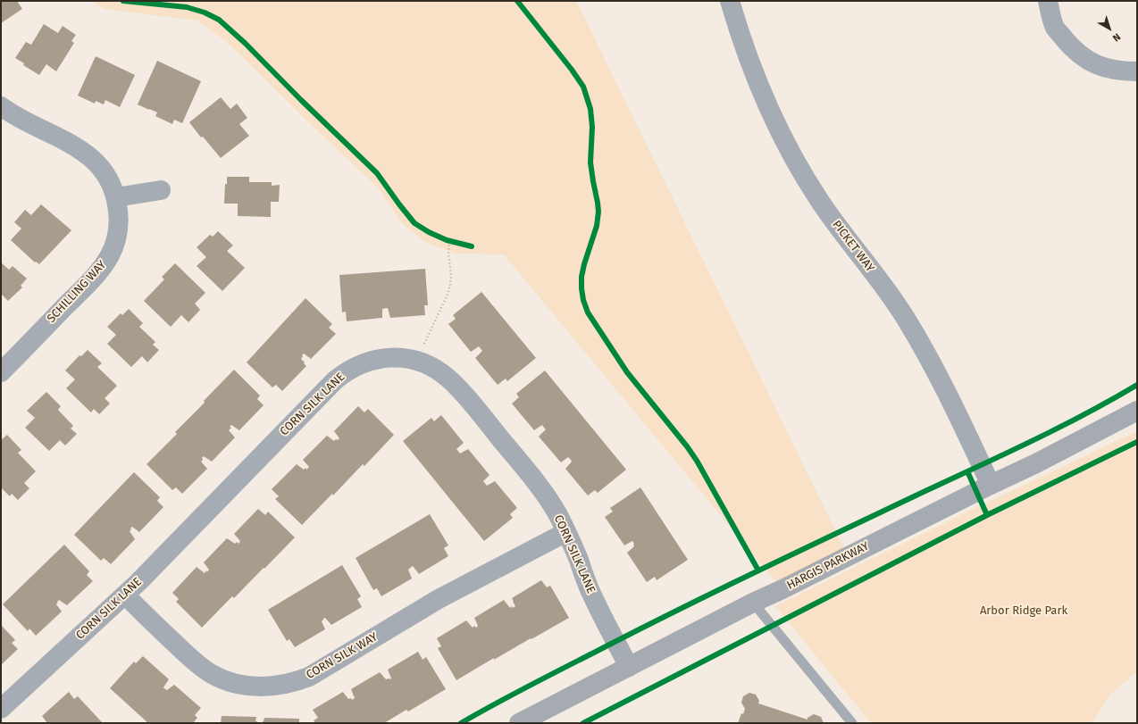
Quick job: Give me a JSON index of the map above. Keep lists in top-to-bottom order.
{
  "streets": {
    "street": [
      "PICKET WAY",
      "SCHILLING WAY",
      "CORN SILK LANE",
      "HARGIS PARKWAY",
      "CORN SILK WAY"
    ]
  },
  "crossings": [
    ["PICKET WAY", "HARGIS PARKWAY"],
    ["CORN SILK LANE", "HARGIS PARKWAY"],
    ["CORN SILK LANE", "CORN SILK WAY"]
  ],
  "parks": ["Arbor Ridge Park"],
  "north": "bottom right"
}
